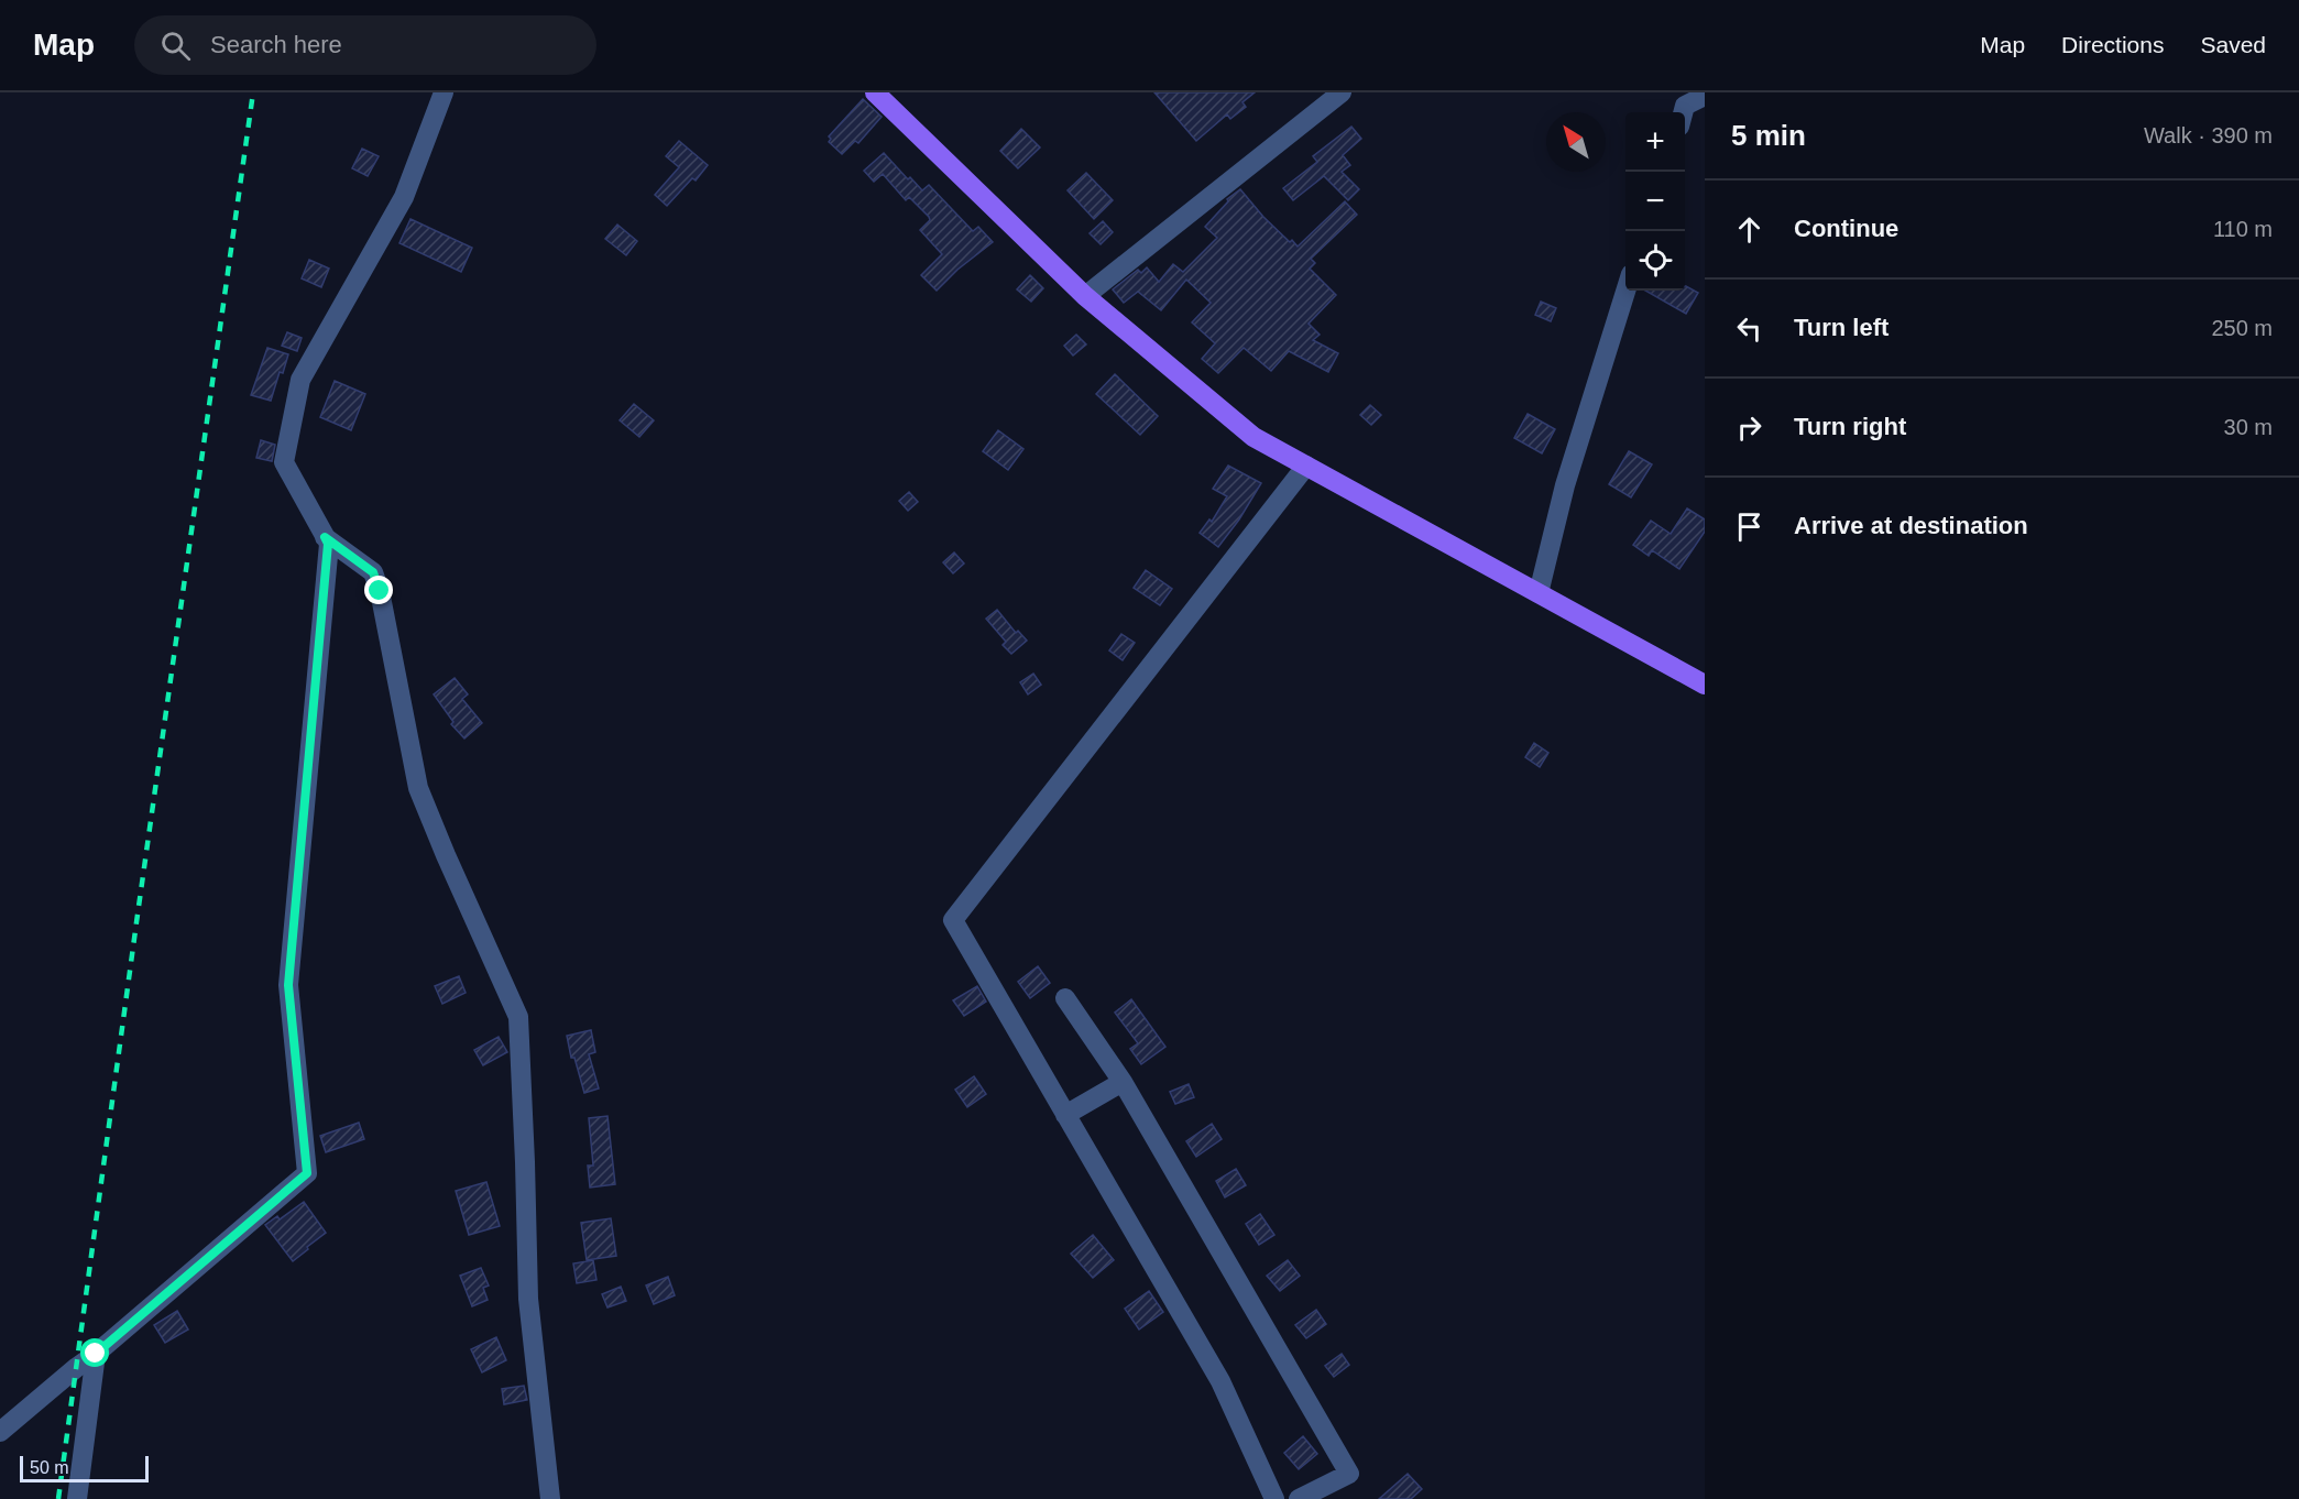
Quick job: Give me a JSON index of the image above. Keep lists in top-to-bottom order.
{
  "scale_bar": "50 m",
  "north": "top left",
  "page": {
    "header": "Map",
    "search": "Search here",
    "nav": ["Map", "Directions", "Saved"],
    "heading": ["5 min", "Walk · 390 m"],
    "map_buttons": ["+", "−"],
    "list": [
      ["Continue", "110 m"],
      ["Turn left", "250 m"],
      ["Turn right", "30 m"],
      "Arrive at destination"
    ],
    "scale": "50 m"
  }
}
